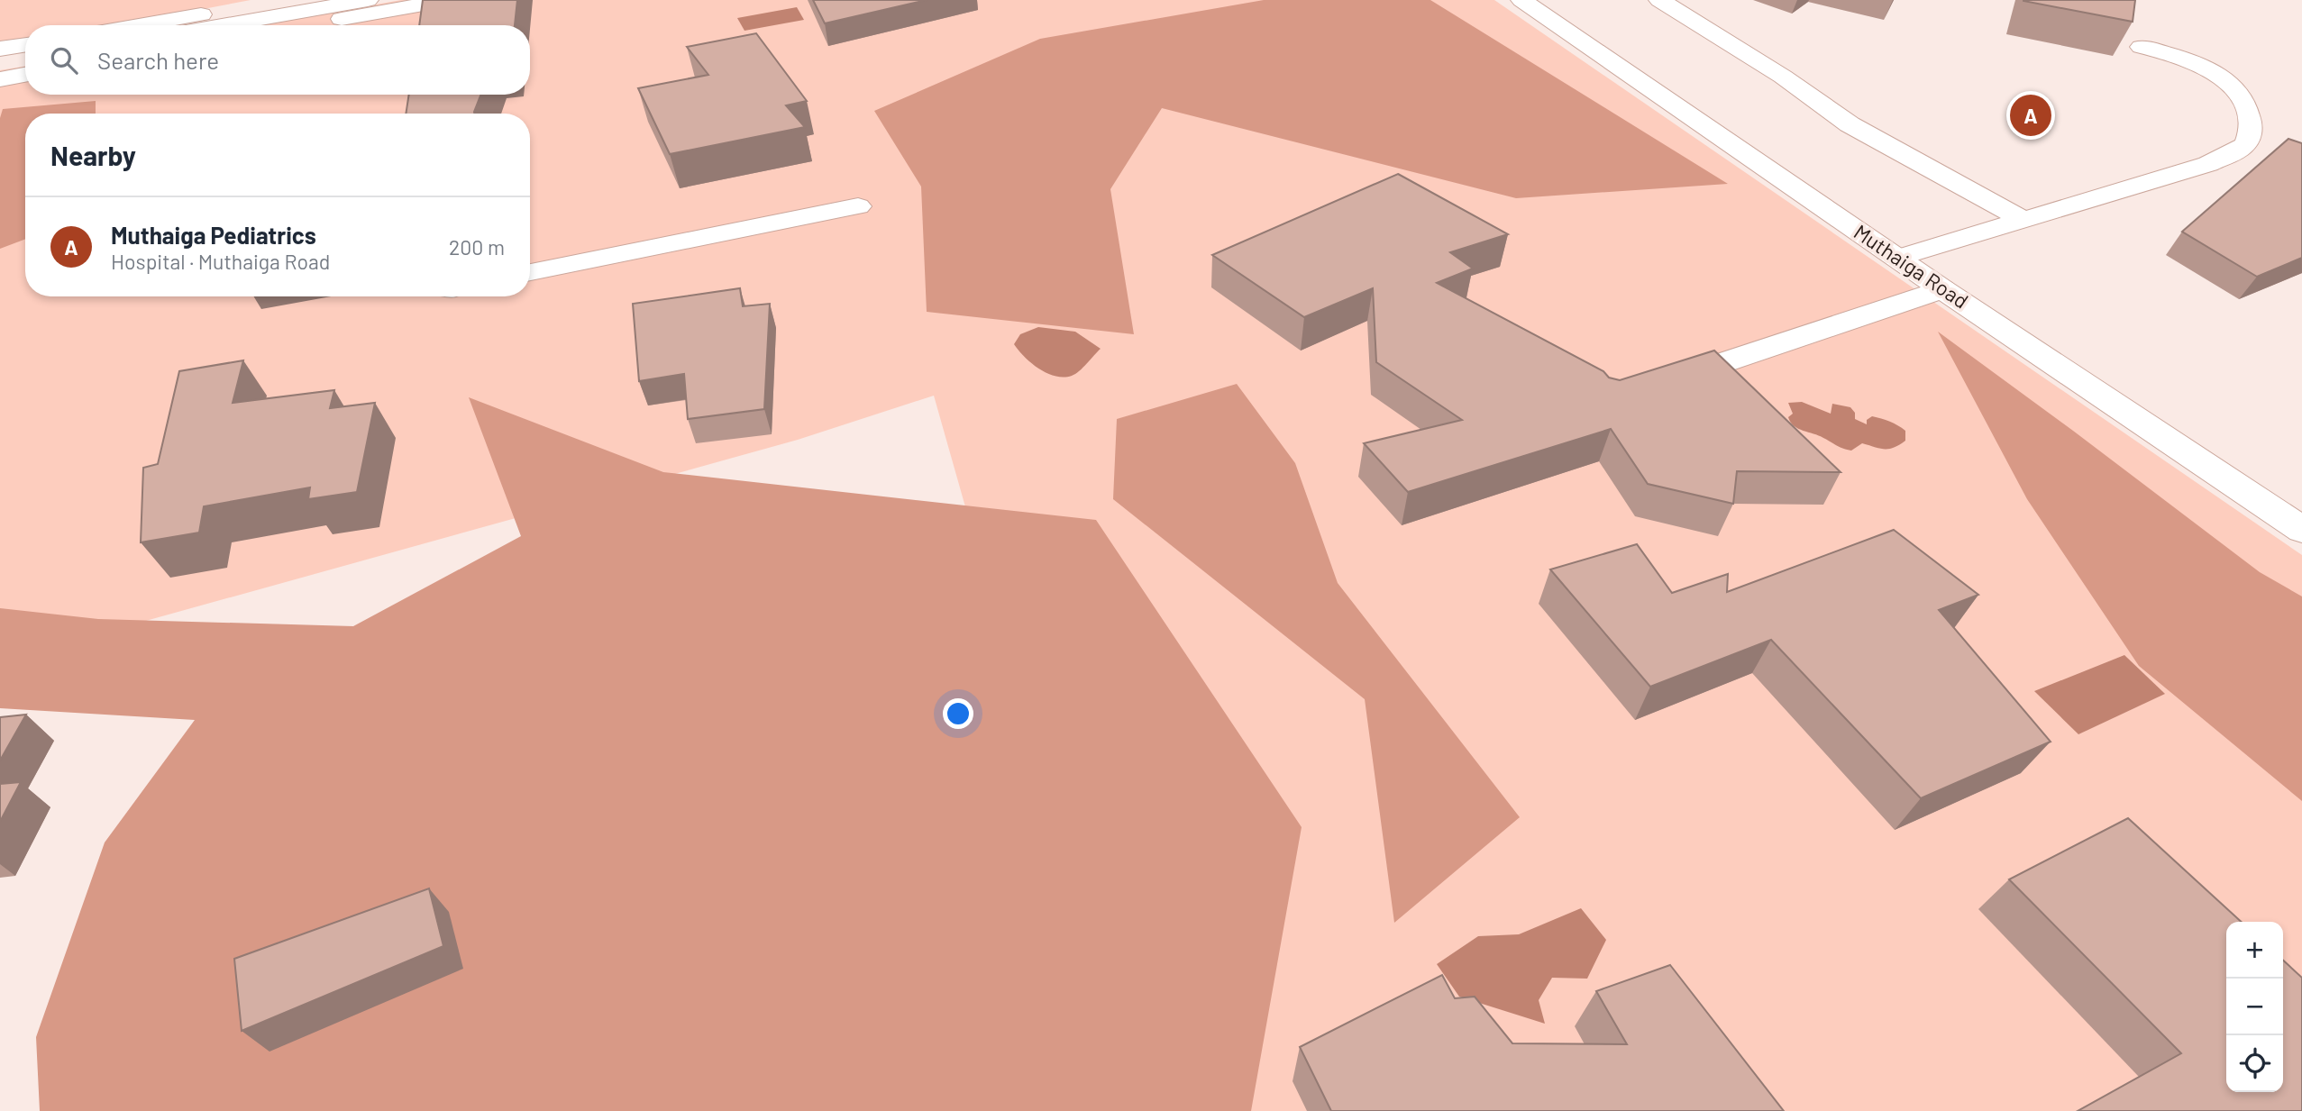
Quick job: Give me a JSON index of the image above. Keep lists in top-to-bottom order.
{
  "streets": {
    "main road": ["Muthaiga Road"]
  },
  "page": {
    "search": "Search here",
    "pins": "A",
    "heading": "Nearby",
    "list": [
      {
        "mark": "A",
        "name": "Muthaiga Pediatrics",
        "note": "Hospital · Muthaiga Road",
        "value": "200 m"
      }
    ],
    "map_buttons": ["+", "−"]
  }
}
